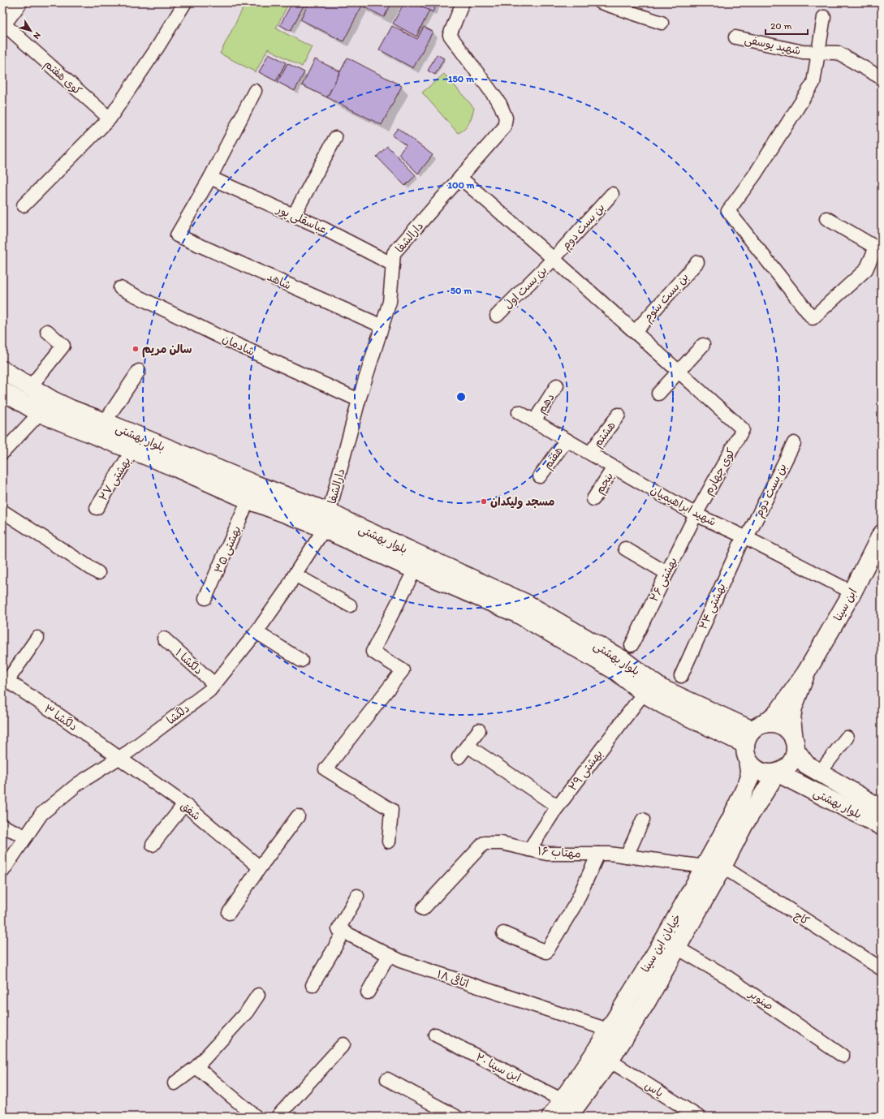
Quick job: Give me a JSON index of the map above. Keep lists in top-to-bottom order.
{
  "streets": {
    "main road": ["بلوار بهشتی", "ابن سینا", "خیابان ابن سینا"],
    "street": [
      "شهید یوسفی",
      "کوی هفتم",
      "عباسقلی پور",
      "بن بست دوم",
      "دارالشفا",
      "شاهد",
      "بن بست اول",
      "بن بست سوم",
      "شادمان",
      "دهم",
      "هشتم",
      "هفتم",
      "کوی چهارم",
      "بهشتی ٣٧",
      "پنجم",
      "شهید ابراهیمیان",
      "بهشتی ۳۵",
      "بهشتی ۲۶",
      "بهشتی ۲۴",
      "دلگشا ۱",
      "دلگشا",
      "دلگشا ۳",
      "بهشتی ۲۹",
      "شفق",
      "مهتاب ۱۶",
      "کاج",
      "اتاقی ۱۸",
      "صنوبر",
      "ابن سینا ۲۰",
      "یاس"
    ]
  },
  "crossings": [
    ["عباسقلی پور", "دارالشفا"],
    ["عباسقلی پور", "شاهد"],
    ["بن بست دوم", "بن بست اول"],
    ["بن بست دوم", "شهید ابراهیمیان"],
    ["بن بست دوم", "بهشتی ۲۴"],
    ["دارالشفا", "شاهد"],
    ["دارالشفا", "شادمان"],
    ["دارالشفا", "بلوار بهشتی"],
    ["دارالشفا", "دلگشا"],
    ["دهم", "شهید ابراهیمیان"],
    ["هشتم", "شهید ابراهیمیان"],
    ["بلوار بهشتی", "بهشتی ٣٧"],
    ["بلوار بهشتی", "بهشتی ۳۵"],
    ["بلوار بهشتی", "دلگشا"],
    ["بلوار بهشتی", "بهشتی ۲۹"],
    ["بلوار بهشتی", "خیابان ابن سینا"],
    ["هفتم", "شهید ابراهیمیان"],
    ["کوی چهارم", "شهید ابراهیمیان"],
    ["کوی چهارم", "بهشتی ۲۶"],
    ["پنجم", "شهید ابراهیمیان"],
    ["شهید ابراهیمیان", "بهشتی ۲۶"],
    ["شهید ابراهیمیان", "ابن سینا"],
    ["شهید ابراهیمیان", "بهشتی ۲۴"],
    ["دلگشا ۱", "دلگشا"],
    ["دلگشا", "دلگشا ۳"],
    ["دلگشا", "شفق"],
    ["دلگشا ۳", "شفق"],
    ["بهشتی ۲۹", "مهتاب ۱۶"],
    ["مهتاب ۱۶", "خیابان ابن سینا"],
    ["کاج", "خیابان ابن سینا"],
    ["خیابان ابن سینا", "اتاقی ۱۸"],
    ["خیابان ابن سینا", "صنوبر"],
    ["خیابان ابن سینا", "ابن سینا ۲۰"],
    ["خیابان ابن سینا", "یاس"]
  ],
  "places": ["سالن مریم", "مسجد ولیکدان"],
  "scale_bar": "20 m",
  "north": "bottom right",
  "rings": ["150 m", "100 m", "50 m"]
}
